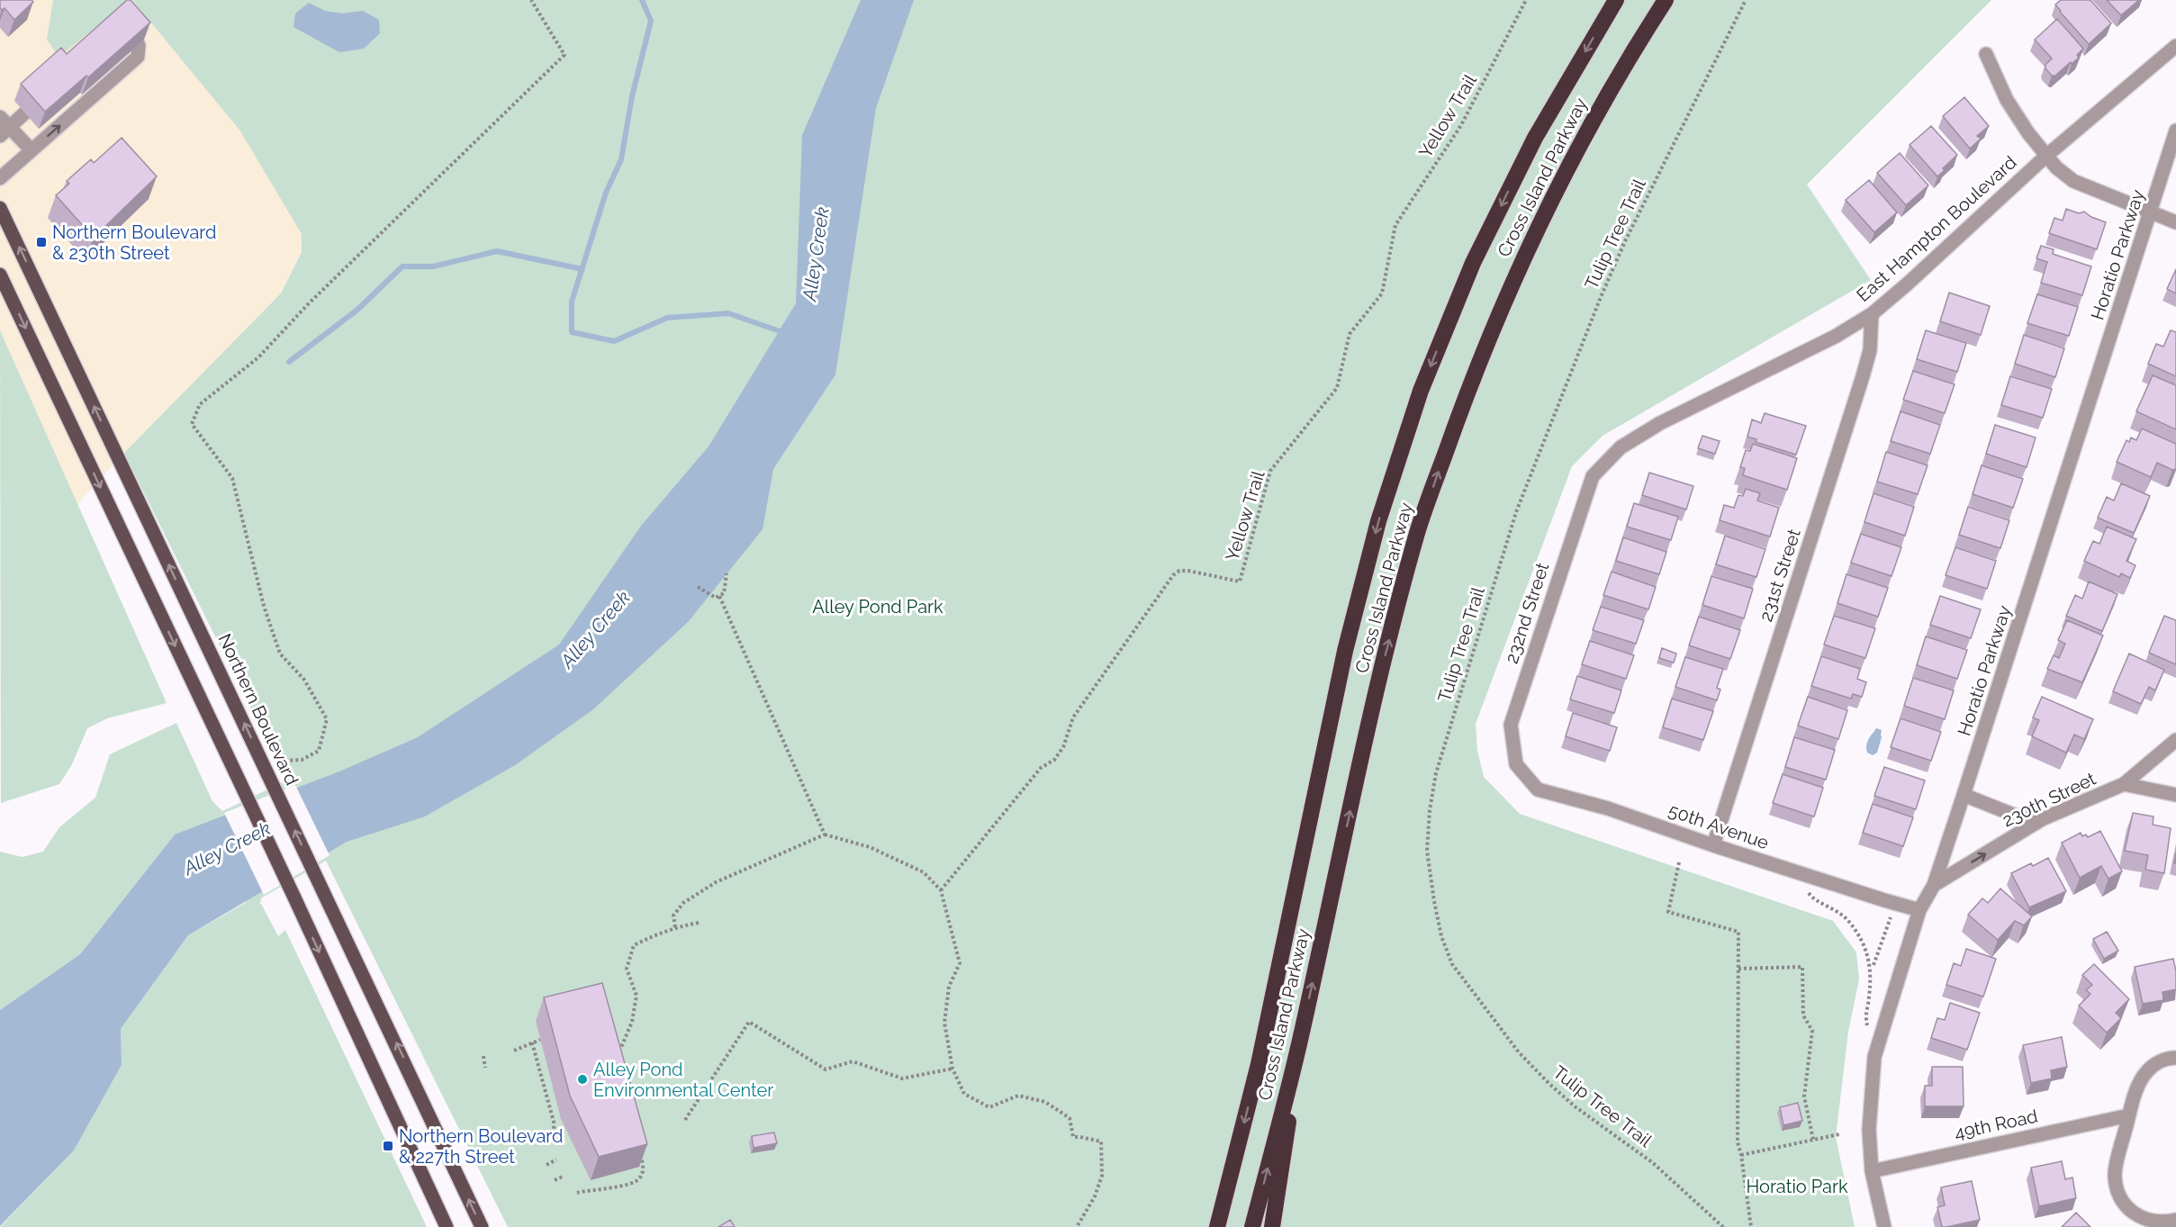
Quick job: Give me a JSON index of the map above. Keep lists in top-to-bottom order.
{
  "streets": {
    "highway": ["Cross Island Parkway"],
    "main road": ["Northern Boulevard"],
    "street": [
      "East Hampton Boulevard",
      "Horatio Parkway",
      "231st Street",
      "232nd Street",
      "230th Street",
      "50th Avenue",
      "49th Road"
    ],
    "path": ["Yellow Trail", "Tulip Tree Trail"]
  },
  "crossings": [
    ["East Hampton Boulevard", "231st Street"],
    ["East Hampton Boulevard", "232nd Street"],
    ["Horatio Parkway", "230th Street"],
    ["Horatio Parkway", "50th Avenue"],
    ["Horatio Parkway", "49th Road"],
    ["231st Street", "50th Avenue"],
    ["232nd Street", "50th Avenue"]
  ],
  "one_way": ["230th Street"],
  "water": ["Alley Creek"],
  "parks": ["Alley Pond Park", "Horatio Park"],
  "places": {
    "transit": ["Northern Boulevard & 230th Street", "Northern Boulevard & 227th Street"],
    "other": ["Alley Pond Environmental Center"]
  }
}
